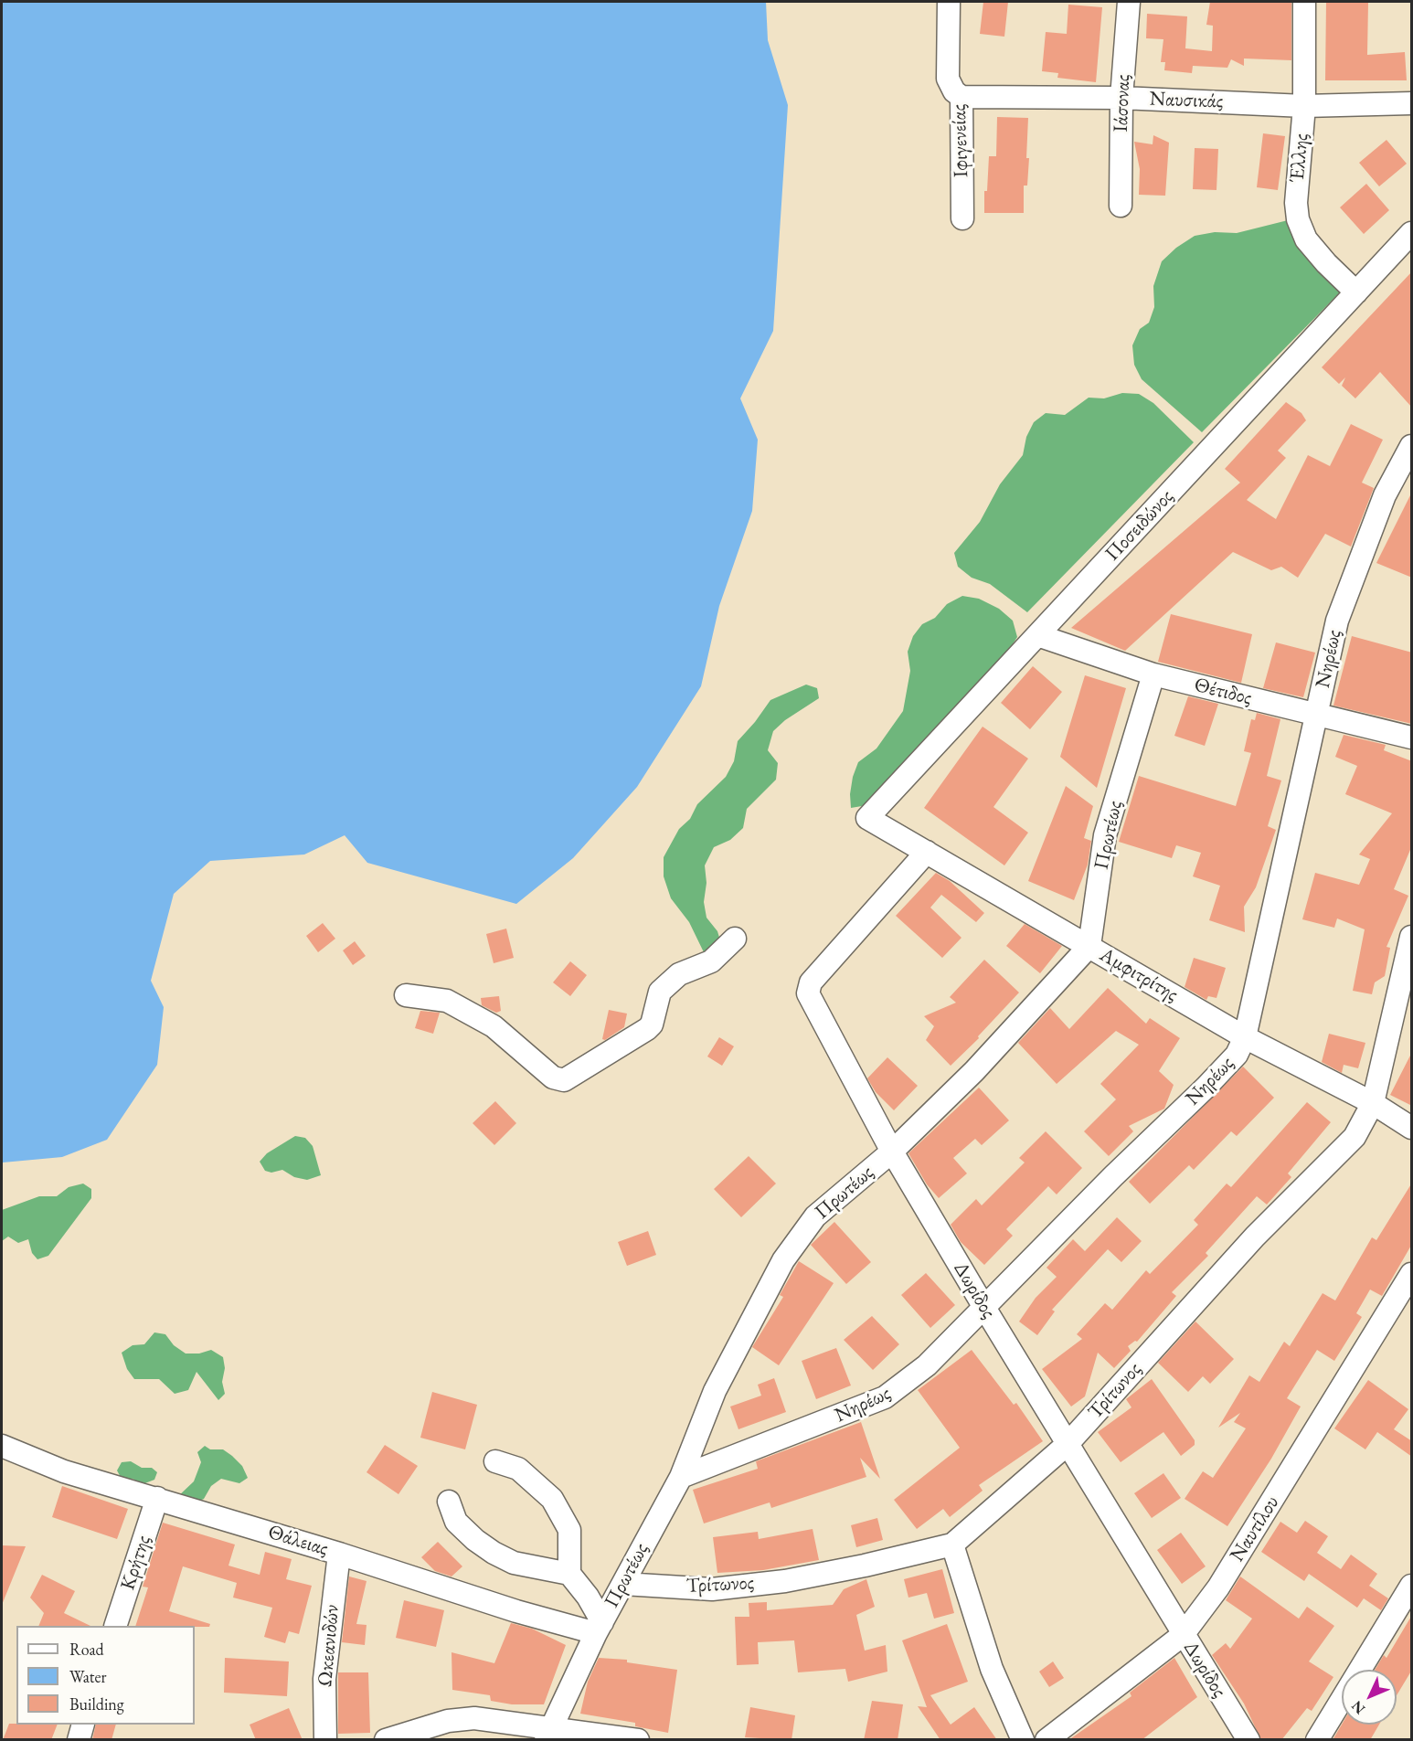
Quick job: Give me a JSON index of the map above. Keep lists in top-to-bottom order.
{
  "streets": {
    "street": [
      "Ναυσικάς",
      "Ιάσονας",
      "Ιφιγενείας",
      "Έλλης",
      "Ποσειδώνος",
      "Νηρέως",
      "Θέτιδος",
      "Πρωτέως",
      "Αμφιτρίτης",
      "Δωρίδος",
      "Τρίτωνος",
      "Ναυτίλου",
      "Θάλειας",
      "Κρήτης",
      "Ωκεανιδών"
    ]
  },
  "crossings": [
    ["Ναυσικάς", "Ιάσονας"],
    ["Ναυσικάς", "Ιφιγενείας"],
    ["Ναυσικάς", "Έλλης"],
    ["Έλλης", "Ποσειδώνος"],
    ["Ποσειδώνος", "Θέτιδος"],
    ["Ποσειδώνος", "Αμφιτρίτης"],
    ["Νηρέως", "Θέτιδος"],
    ["Νηρέως", "Πρωτέως"],
    ["Νηρέως", "Αμφιτρίτης"],
    ["Νηρέως", "Δωρίδος"],
    ["Θέτιδος", "Πρωτέως"],
    ["Πρωτέως", "Αμφιτρίτης"],
    ["Πρωτέως", "Δωρίδος"],
    ["Πρωτέως", "Τρίτωνος"],
    ["Πρωτέως", "Θάλειας"],
    ["Αμφιτρίτης", "Δωρίδος"],
    ["Αμφιτρίτης", "Τρίτωνος"],
    ["Δωρίδος", "Τρίτωνος"],
    ["Δωρίδος", "Ναυτίλου"],
    ["Θάλειας", "Κρήτης"],
    ["Θάλειας", "Ωκεανιδών"]
  ],
  "legend": ["Road", "Water", "Building"],
  "north": "bottom left"
}
